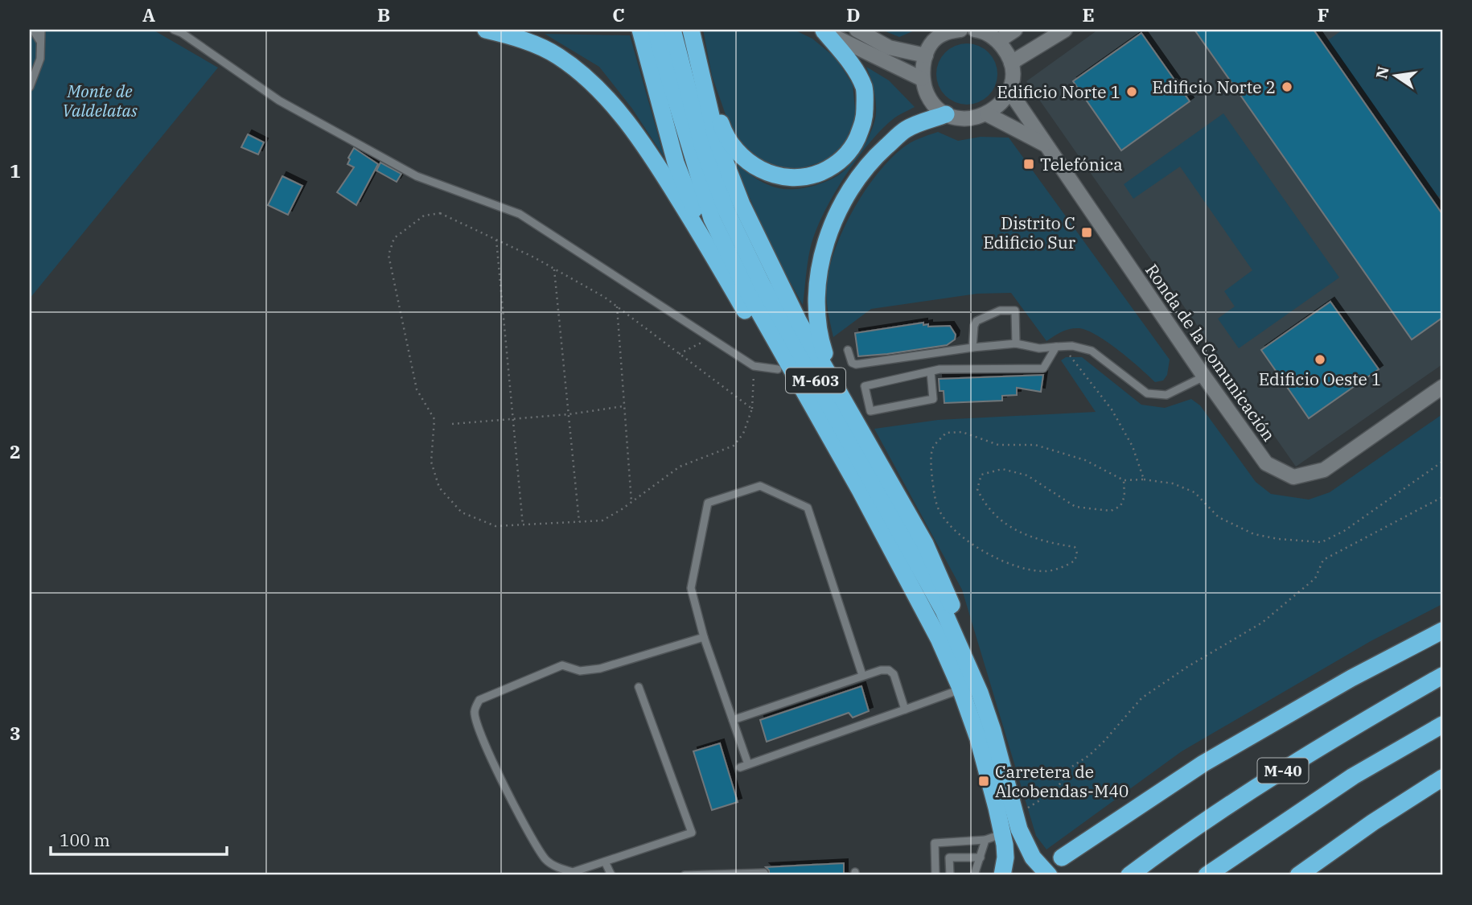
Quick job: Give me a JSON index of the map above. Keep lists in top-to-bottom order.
{
  "streets": {
    "highway": ["M-603", "M-40"],
    "street": ["Ronda de la Comunicación"]
  },
  "parks": ["Monte de Valdelatas"],
  "places": {
    "other": ["Edificio Norte 2", "Edificio Norte 1", "Edificio Oeste 1"],
    "transit": ["Telefónica", "Distrito C Edificio Sur", "Carretera de Alcobendas-M40"]
  },
  "scale_bar": "100 m",
  "north": "left",
  "grid": {
    "columns": [
      "A",
      "B",
      "C",
      "D",
      "E",
      "F"
    ],
    "rows": ["1", "2", "3"]
  }
}
